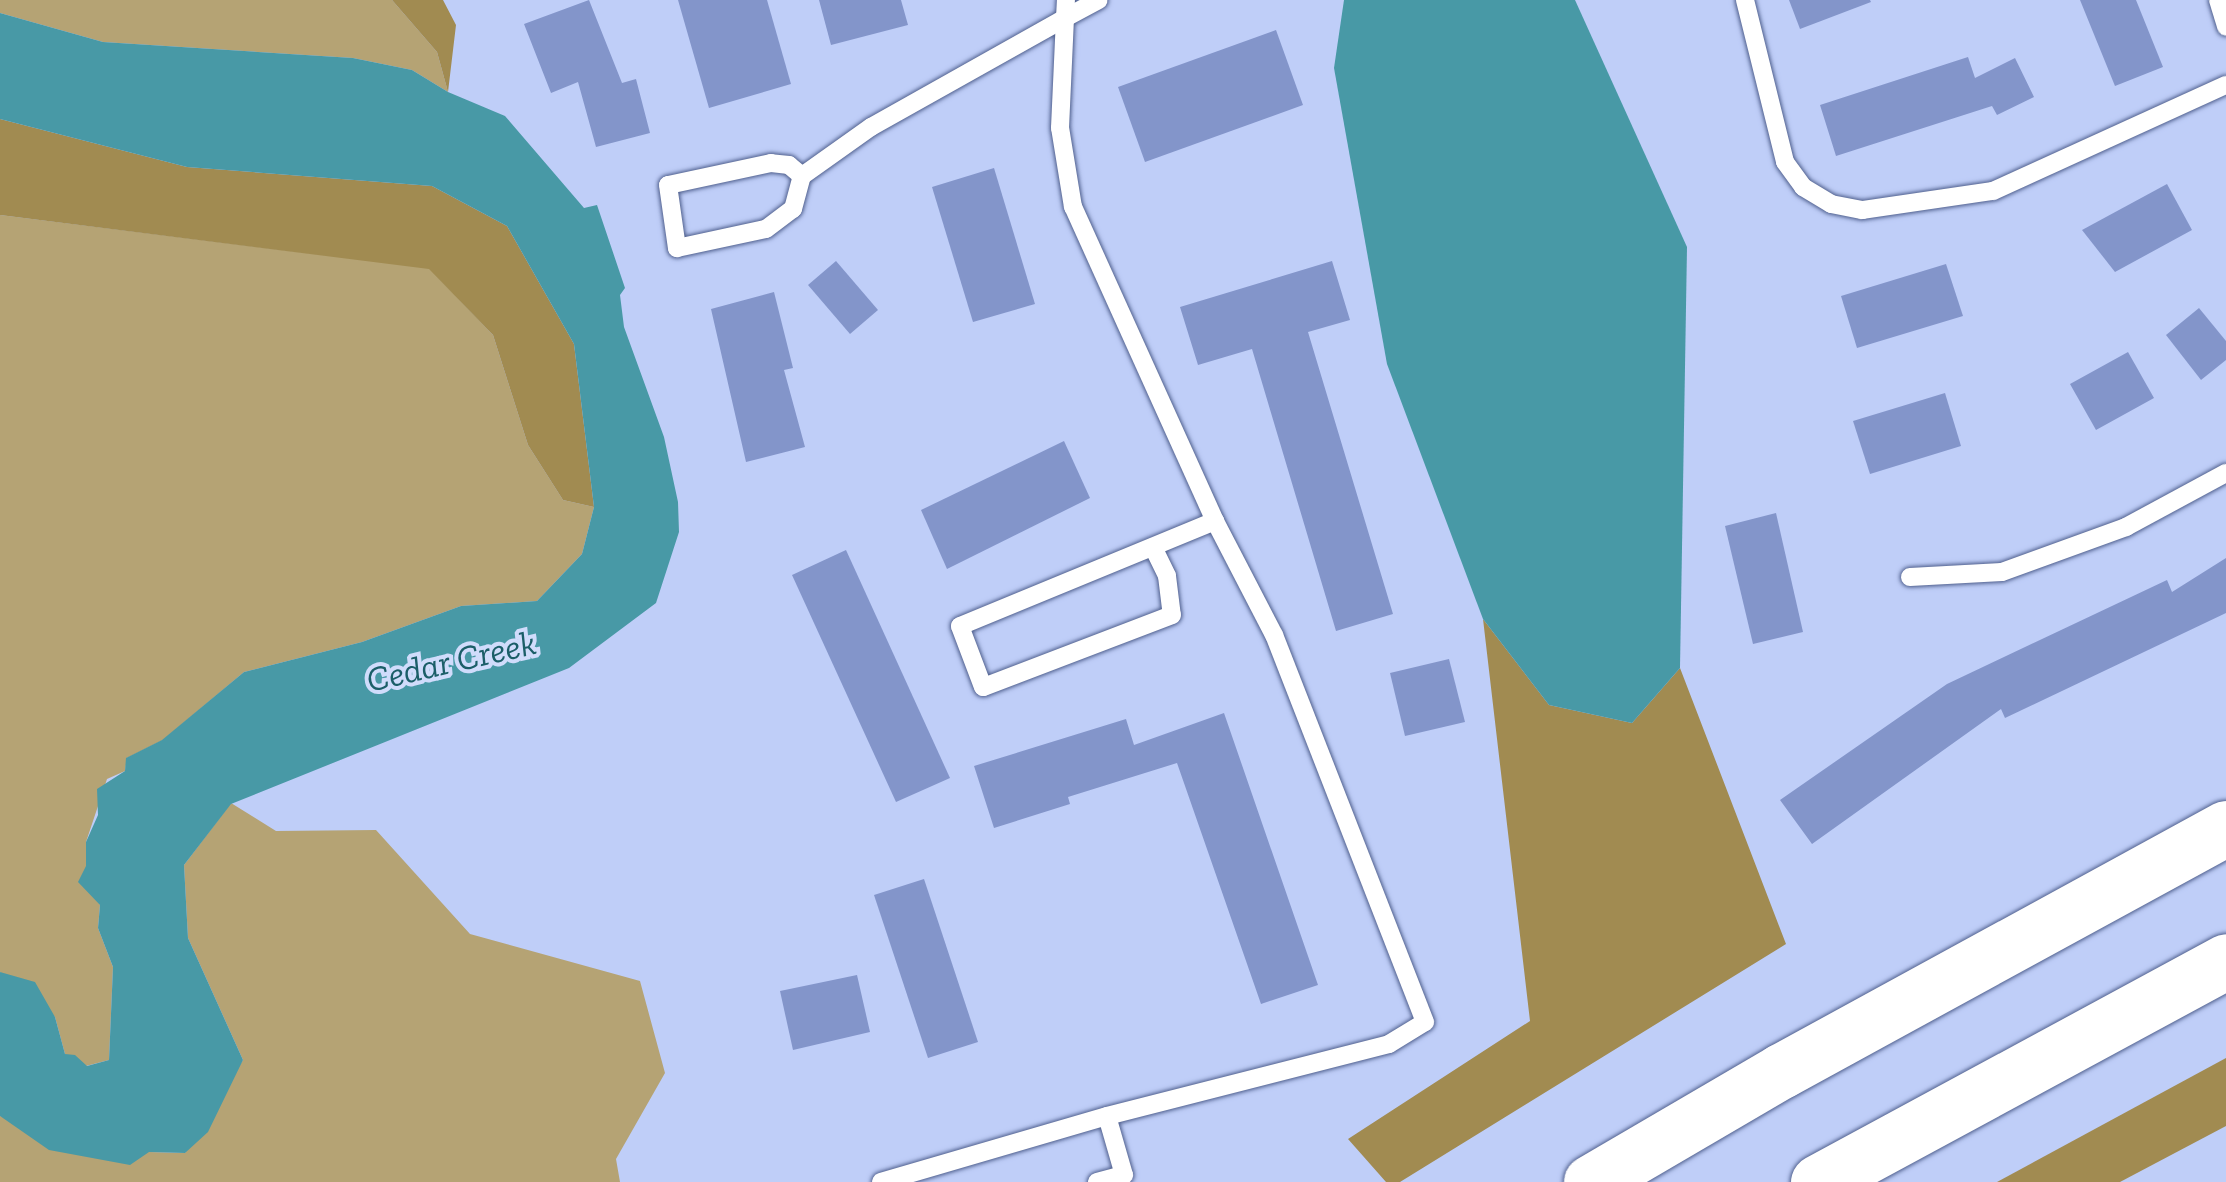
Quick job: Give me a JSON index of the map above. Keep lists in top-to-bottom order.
{
  "water": ["Cedar Creek"]
}
